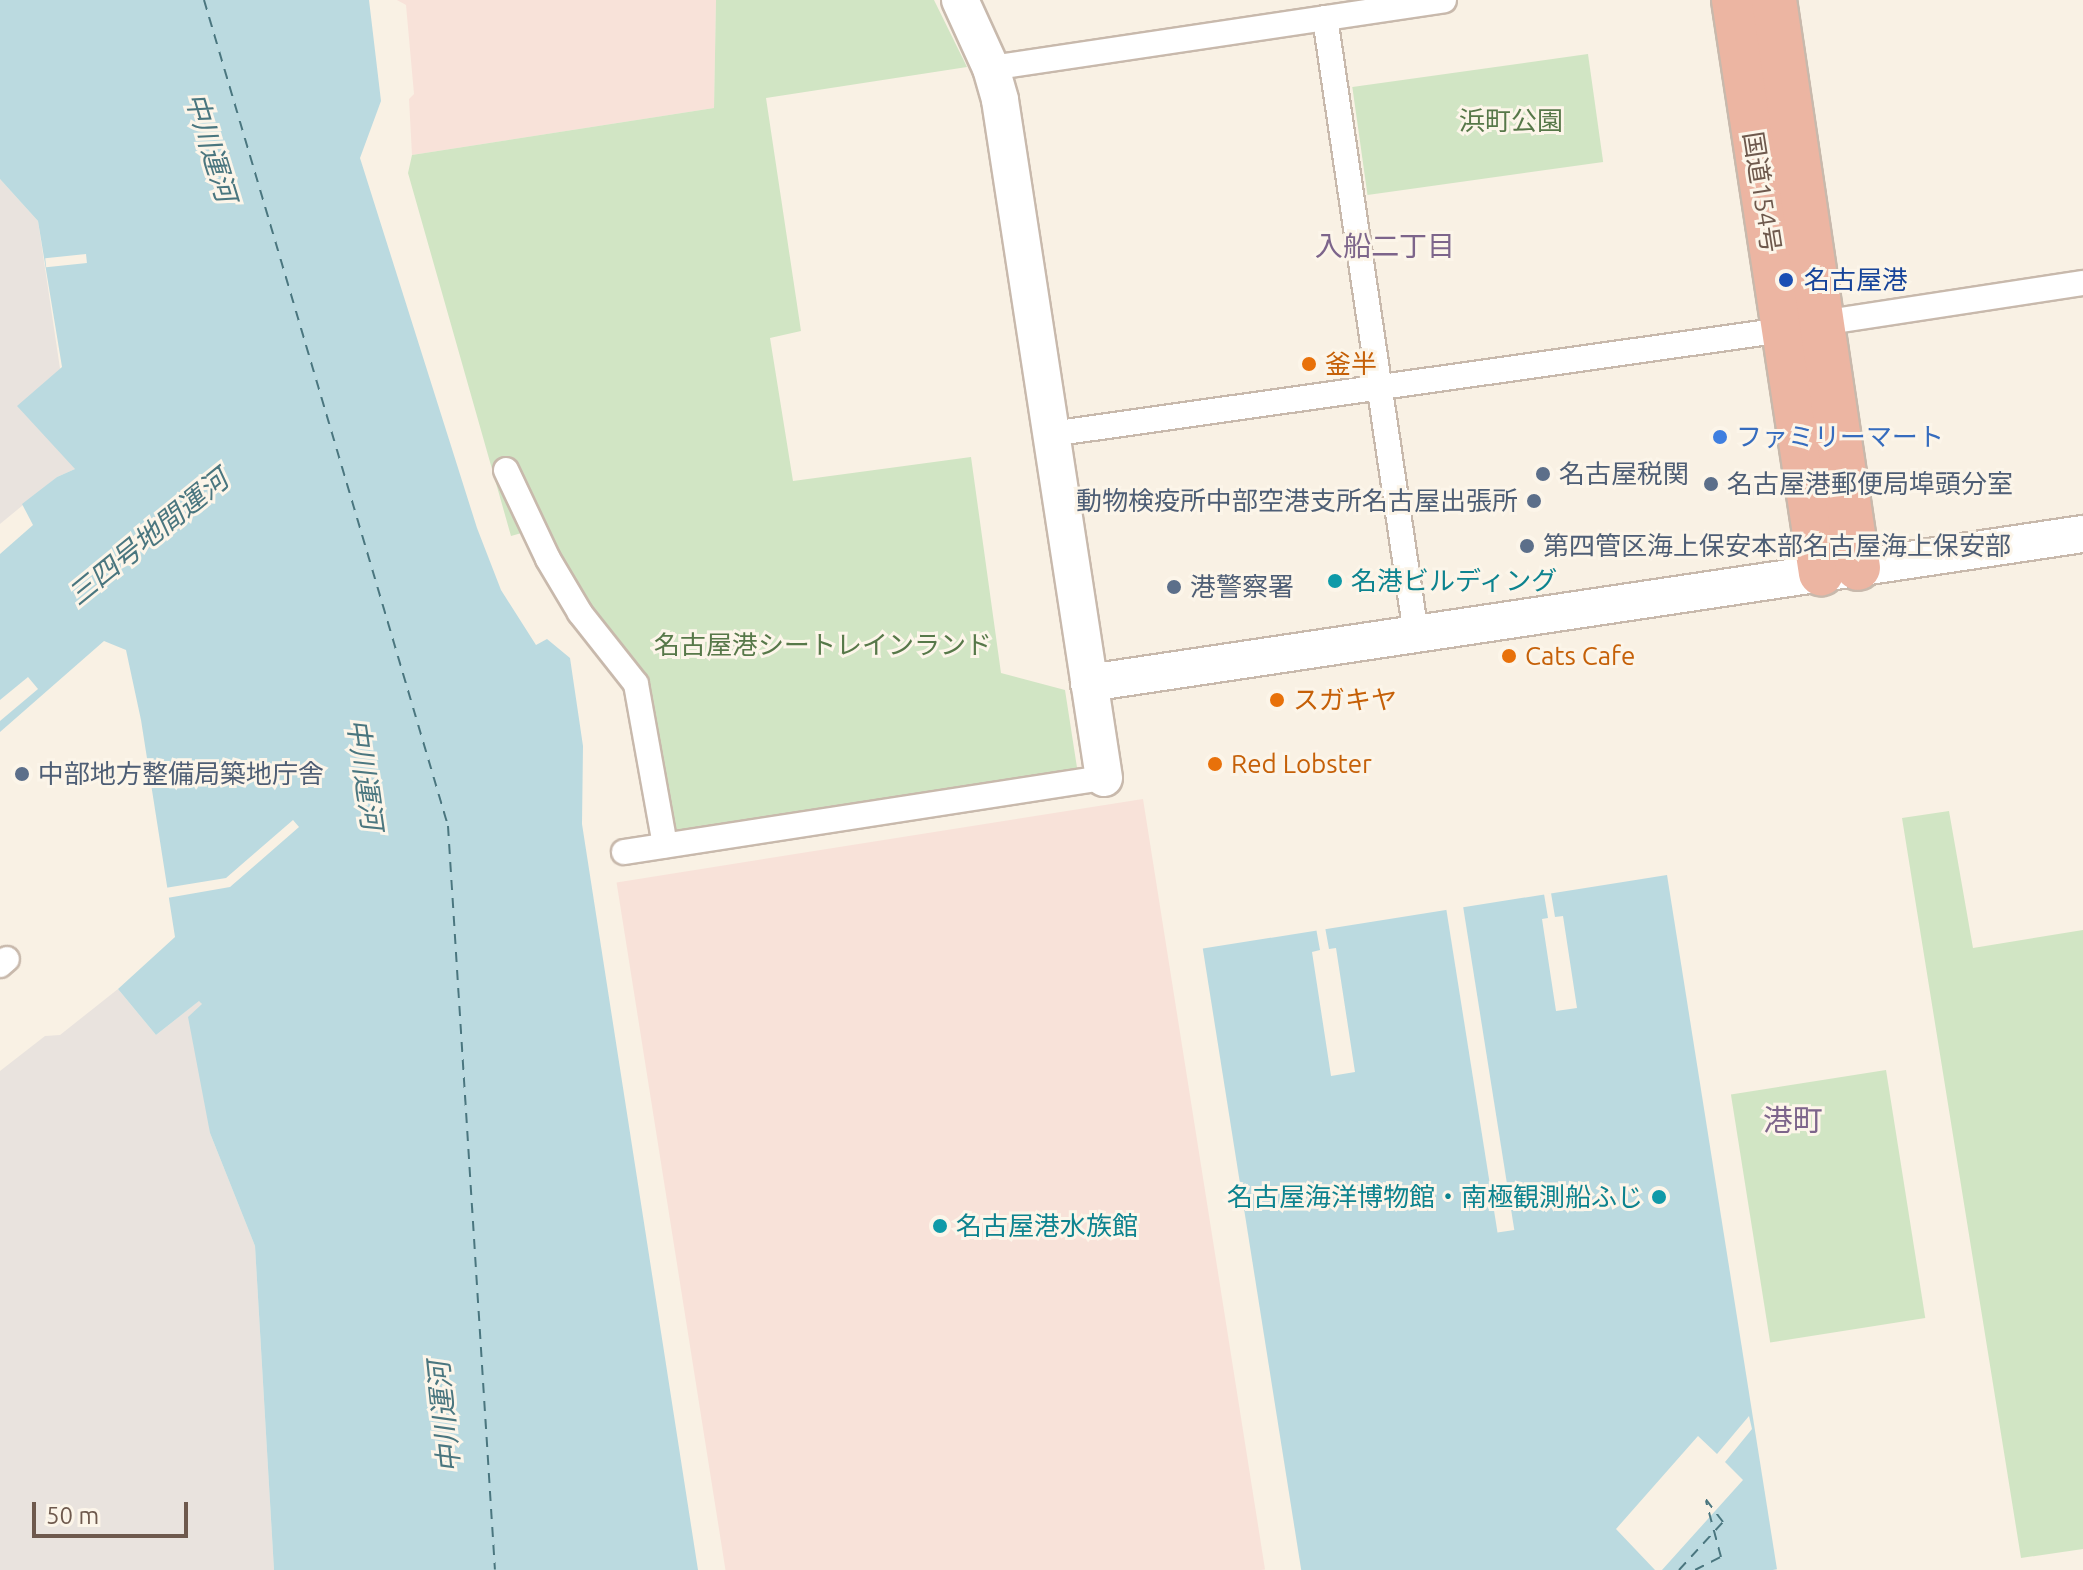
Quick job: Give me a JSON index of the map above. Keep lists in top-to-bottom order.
{
  "streets": {
    "highway": ["国道154号"]
  },
  "districts": ["入船二丁目", "港町"],
  "water": ["中川運河", "三四号地間運河"],
  "parks": ["浜町公園", "名古屋港シートレインランド"],
  "places": [
    "名古屋港",
    "釜半",
    "ファミリーマート",
    "名古屋税関",
    "名古屋港郵便局埠頭分室",
    "動物検疫所中部空港支所名古屋出張所",
    "第四管区海上保安本部名古屋海上保安部",
    "名港ビルディング",
    "港警察署",
    "Cats Cafe",
    "スガキヤ",
    "Red Lobster",
    "中部地方整備局築地庁舎",
    "名古屋海洋博物館・南極観測船ふじ",
    "名古屋港水族館"
  ],
  "scale_bar": "50 m"
}
